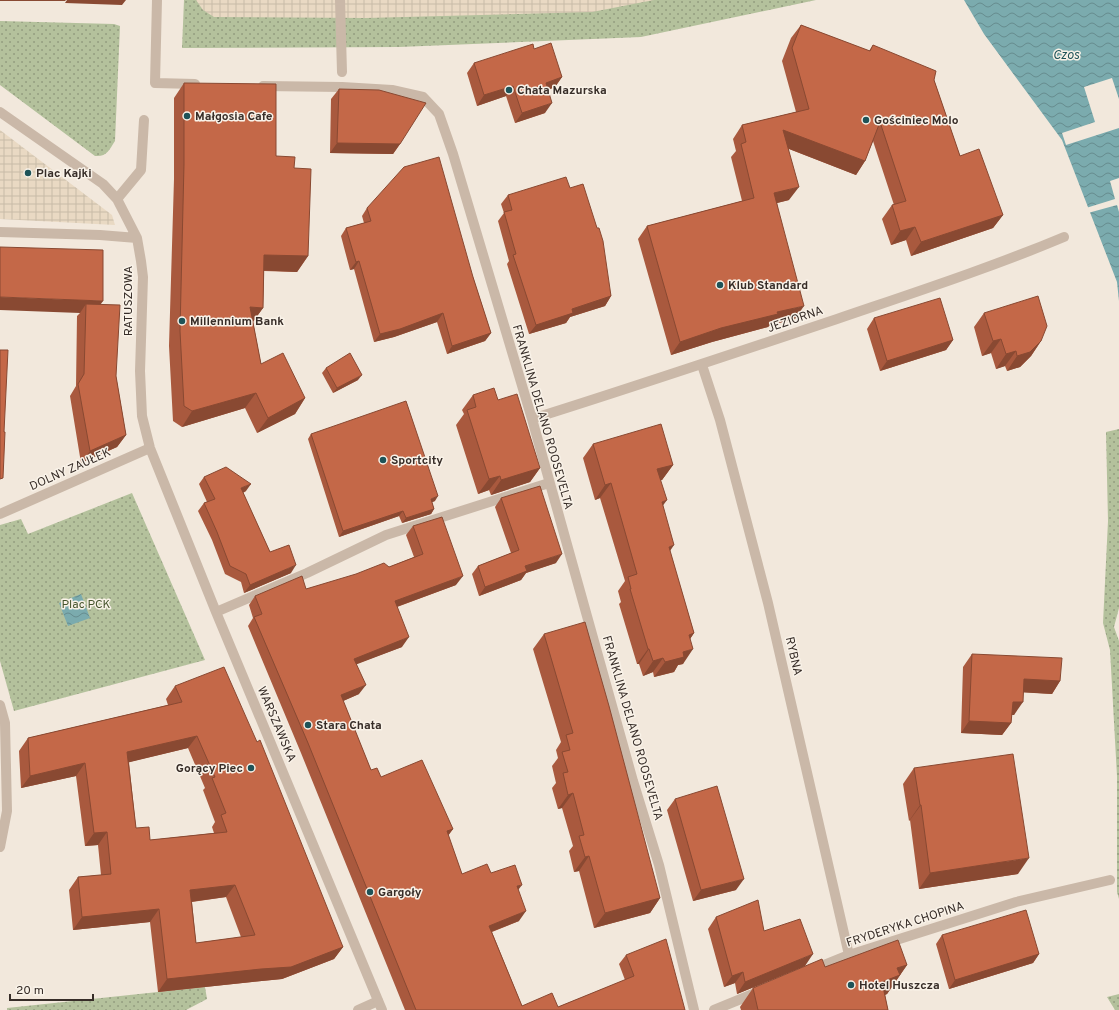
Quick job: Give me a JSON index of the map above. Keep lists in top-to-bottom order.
{
  "streets": {
    "street": [
      "RATUSZOWA",
      "JEZIORNA",
      "FRANKLINA DELANO ROOSEVELTA",
      "DOLNY ZAUŁEK",
      "RYBNA",
      "WARSZAWSKA",
      "FRYDERYKA CHOPINA"
    ]
  },
  "crossings": [
    ["RATUSZOWA", "DOLNY ZAUŁEK"],
    ["RATUSZOWA", "WARSZAWSKA"],
    ["JEZIORNA", "FRANKLINA DELANO ROOSEVELTA"],
    ["JEZIORNA", "RYBNA"],
    ["DOLNY ZAUŁEK", "WARSZAWSKA"],
    ["RYBNA", "FRYDERYKA CHOPINA"]
  ],
  "water": ["Czos"],
  "parks": ["Plac PCK"],
  "places": [
    "Chata Mazurska",
    "Małgosia Cafe",
    "Gościniec Molo",
    "Plac Kajki",
    "Klub Standard",
    "Millennium Bank",
    "Sportcity",
    "Stara Chata",
    "Gorący Piec",
    "Gargoły",
    "Hotel Huszcza"
  ],
  "scale_bar": "20 m"
}
